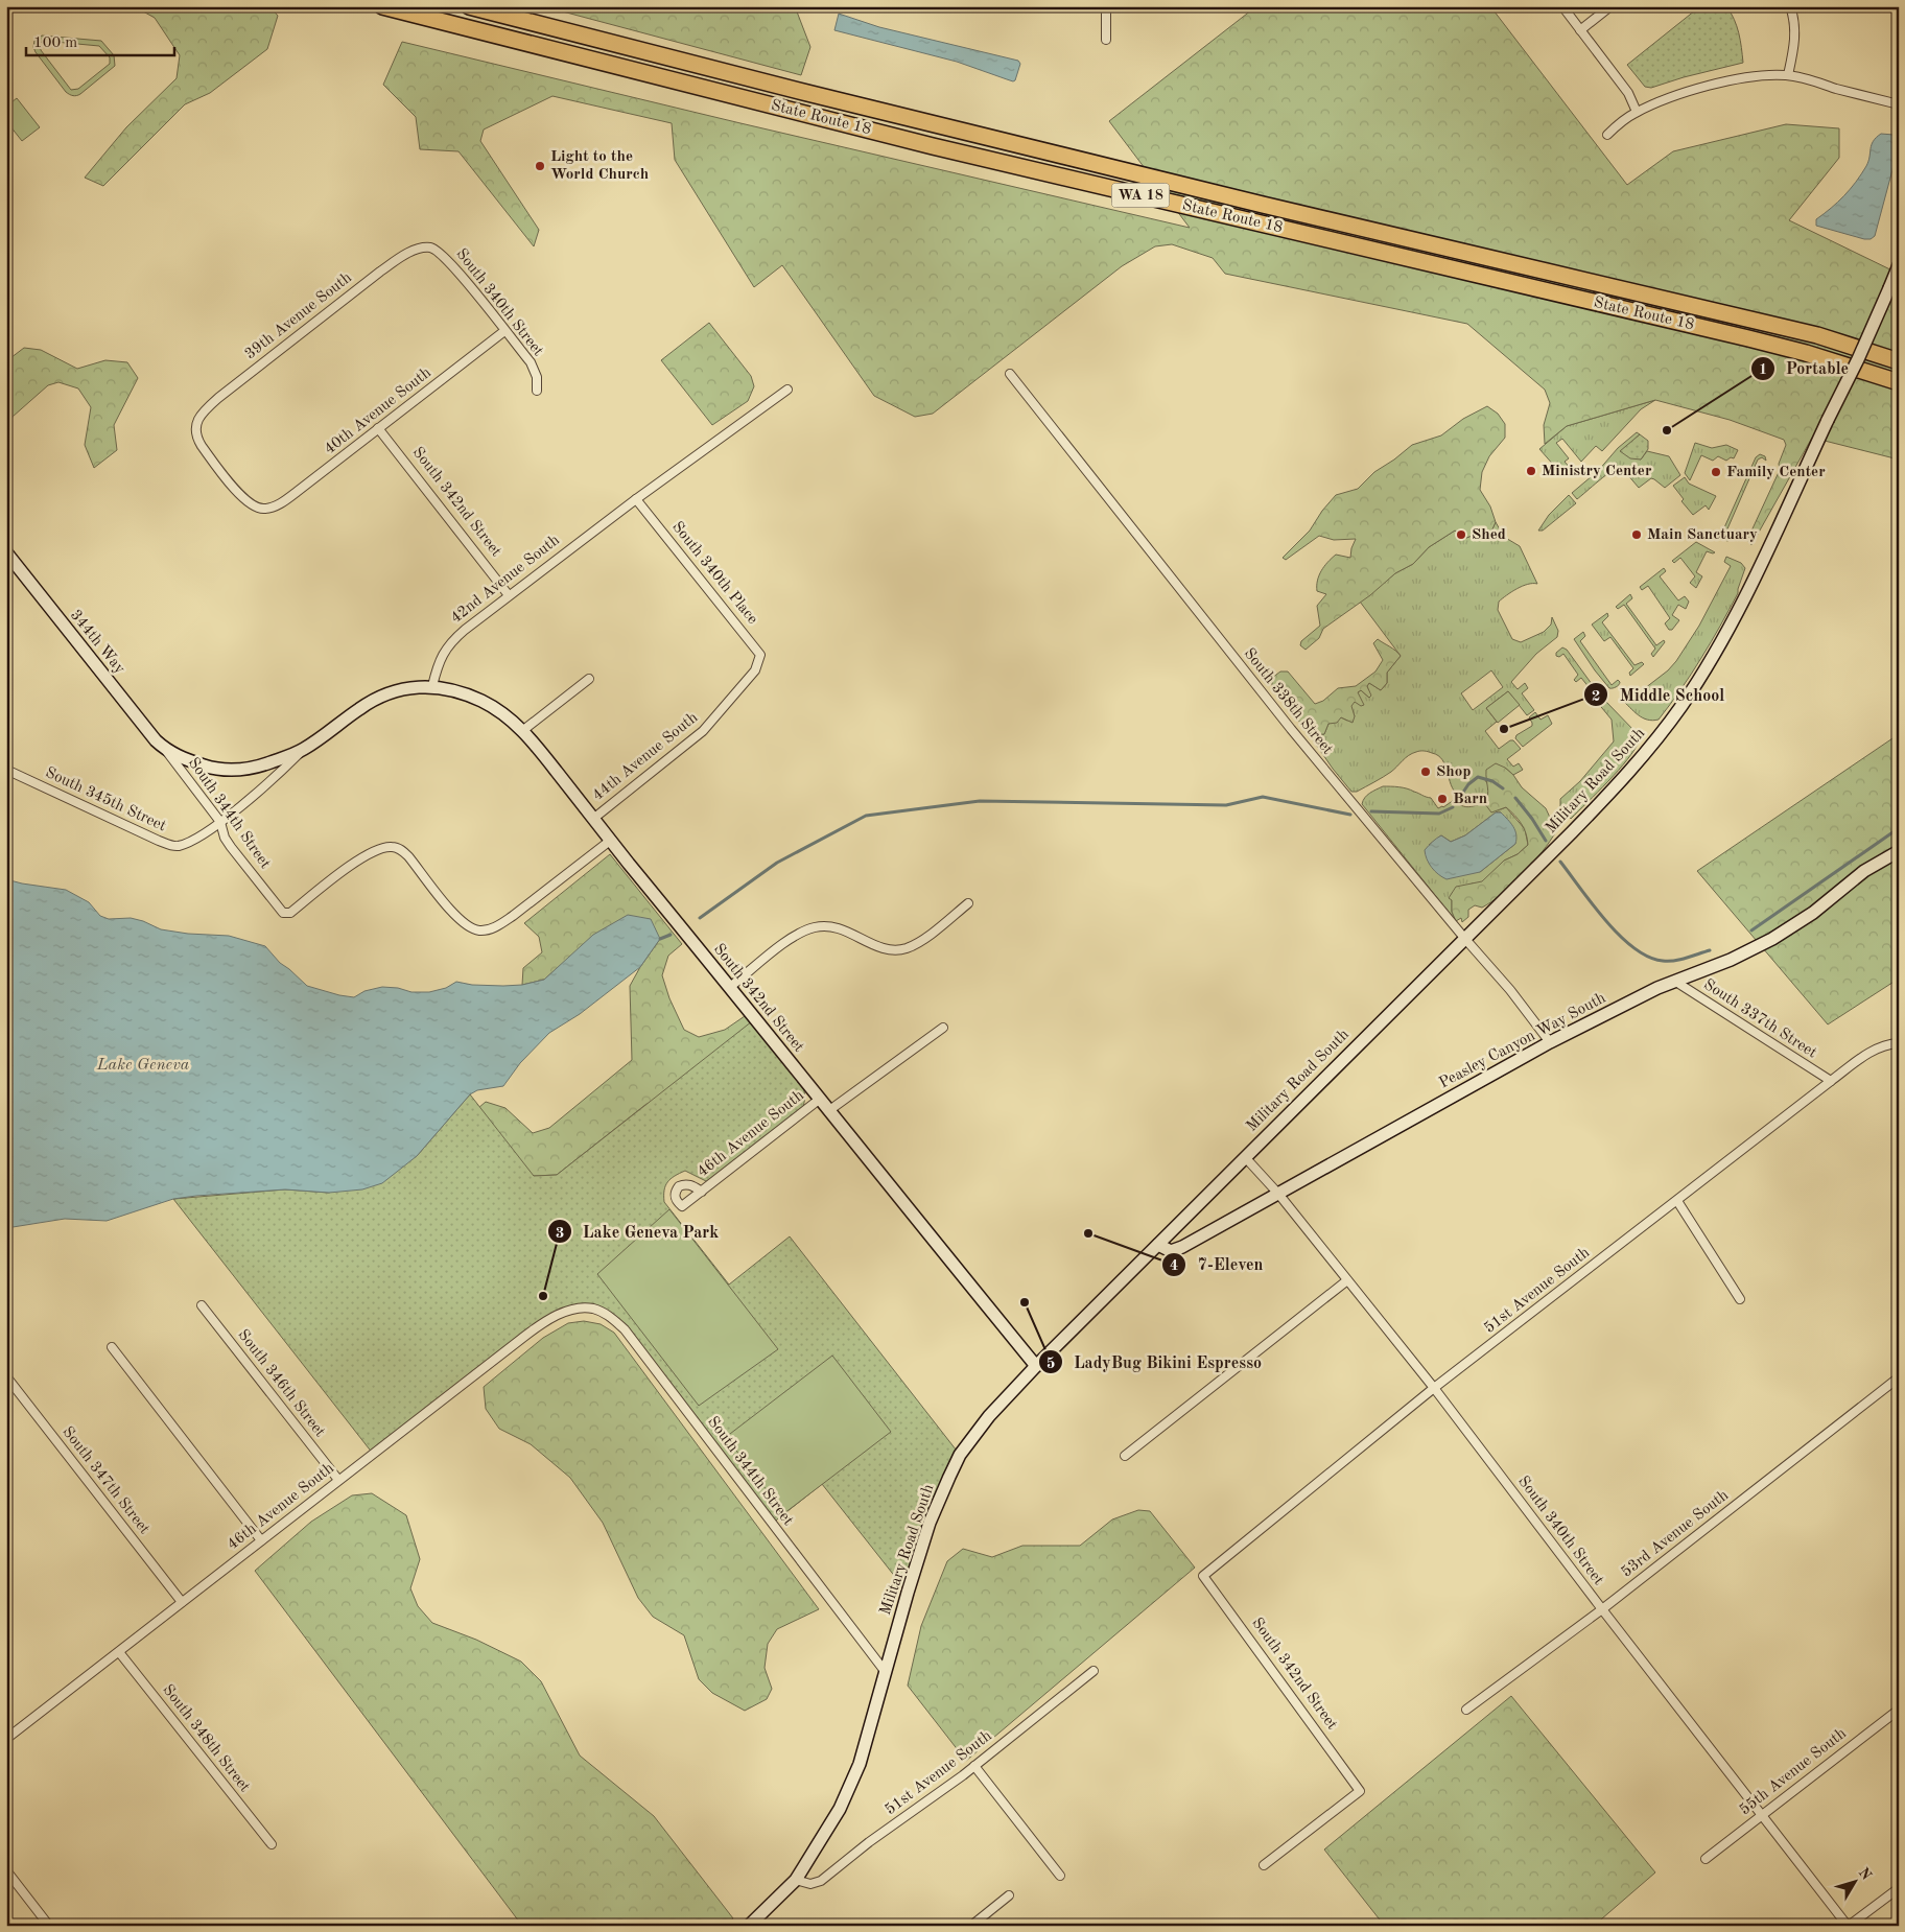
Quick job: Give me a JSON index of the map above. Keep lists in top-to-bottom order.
{
  "streets": {
    "highway": ["State Route 18", "WA 18"],
    "street": [
      "South 340th Street",
      "39th Avenue South",
      "40th Avenue South",
      "South 342nd Street",
      "South 340th Place",
      "42nd Avenue South",
      "344th Way",
      "South 338th Street",
      "44th Avenue South",
      "Military Road South",
      "South 345th Street",
      "South 344th Street",
      "South 337th Street",
      "Peasley Canyon Way South",
      "46th Avenue South",
      "51st Avenue South",
      "South 346th Street",
      "South 347th Street",
      "53rd Avenue South",
      "South 348th Street",
      "55th Avenue South"
    ]
  },
  "crossings": [
    ["South 340th Street", "39th Avenue South"],
    ["South 340th Street", "40th Avenue South"],
    ["South 340th Street", "Military Road South"],
    ["South 340th Street", "Peasley Canyon Way South"],
    ["South 340th Street", "51st Avenue South"],
    ["South 340th Street", "53rd Avenue South"],
    ["South 340th Street", "55th Avenue South"],
    ["39th Avenue South", "40th Avenue South"],
    ["40th Avenue South", "South 342nd Street"],
    ["South 342nd Street", "42nd Avenue South"],
    ["South 342nd Street", "44th Avenue South"],
    ["South 342nd Street", "Military Road South"],
    ["South 342nd Street", "South 344th Street"],
    ["South 342nd Street", "46th Avenue South"],
    ["South 342nd Street", "51st Avenue South"],
    ["South 340th Place", "42nd Avenue South"],
    ["South 340th Place", "44th Avenue South"],
    ["344th Way", "South 344th Street"],
    ["South 338th Street", "Military Road South"],
    ["South 338th Street", "Peasley Canyon Way South"],
    ["Military Road South", "South 344th Street"],
    ["Military Road South", "Peasley Canyon Way South"],
    ["Military Road South", "51st Avenue South"],
    ["South 345th Street", "South 344th Street"],
    ["South 344th Street", "46th Avenue South"],
    ["South 337th Street", "Peasley Canyon Way South"],
    ["South 337th Street", "51st Avenue South"],
    ["46th Avenue South", "South 346th Street"],
    ["46th Avenue South", "South 347th Street"],
    ["46th Avenue South", "South 348th Street"]
  ],
  "water": ["Lake Geneva"],
  "places": [
    "Light to the World Church",
    "Portable",
    "Ministry Center",
    "Family Center",
    "Shed",
    "Main Sanctuary",
    "Middle School",
    "Shop",
    "Barn",
    "7-Eleven",
    "Lake Geneva Park",
    "LadyBug Bikini Espresso"
  ],
  "scale_bar": "100 m",
  "north": "top right"
}
